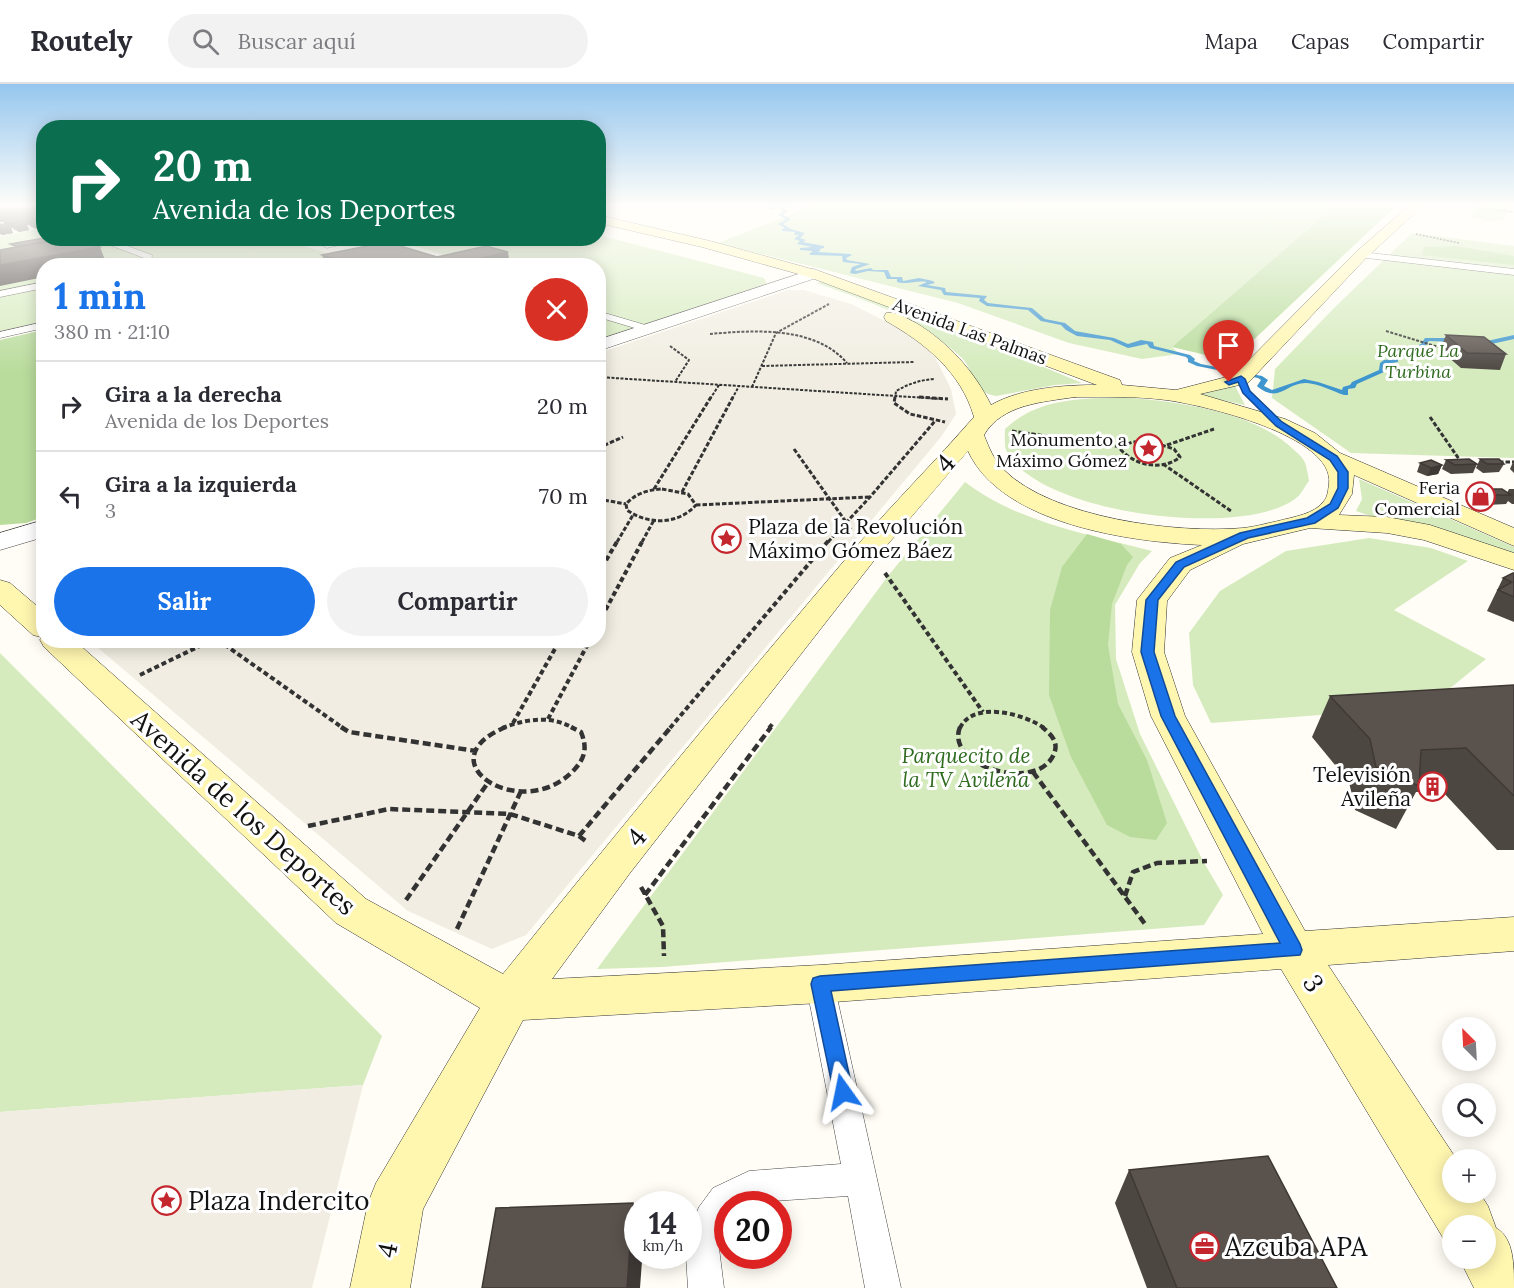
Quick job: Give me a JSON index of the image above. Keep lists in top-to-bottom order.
{
  "streets": {
    "main road": [
      "Avenida Las Palmas",
      "4",
      "Avenida de los Deportes",
      "3"
    ]
  },
  "crossings": [
    ["Avenida Las Palmas", "4"],
    ["Avenida Las Palmas", "3"],
    ["4", "Avenida de los Deportes"]
  ],
  "parks": ["Parque La Turbina", "Parquecito de la TV Avileña"],
  "places": {
    "place": ["Monumento a Máximo Gómez", "Plaza de la Revolución Máximo Gómez Báez", "Plaza Indercito"],
    "shop": ["Feria Comercial"],
    "building": ["Televisión Avileña"],
    "office": ["Azcuba APA"]
  },
  "north": "top left",
  "page": {
    "header": "Routely",
    "search": "Buscar aquí",
    "nav": ["Mapa", "Capas", "Compartir"],
    "turn": ["20 m", "Avenida de los Deportes"],
    "heading": ["1 min", "380 m · 21:10"],
    "list": [
      {
        "name": "Gira a la derecha",
        "note": "Avenida de los Deportes",
        "value": "20 m"
      },
      {
        "name": "Gira a la izquierda",
        "note": "3",
        "value": "70 m"
      }
    ],
    "buttons": ["Salir", "Compartir"],
    "map_buttons": ["+", "−"],
    "speed": "14 km/h",
    "limit": "20"
  }
}
